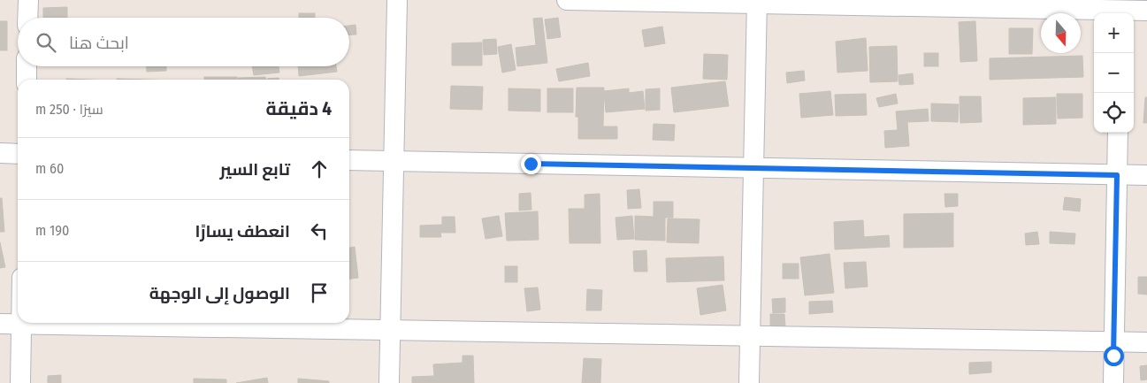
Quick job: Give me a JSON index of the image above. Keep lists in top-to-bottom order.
{
  "north": "bottom",
  "page": {
    "map_buttons": ["+", "−"],
    "search": "ابحث هنا",
    "heading": ["4 دقيقة", "سيرًا · 250 m"],
    "list": [
      ["تابع السير", "60 m"],
      ["انعطف يسارًا", "190 m"],
      "الوصول إلى الوجهة"
    ]
  }
}
